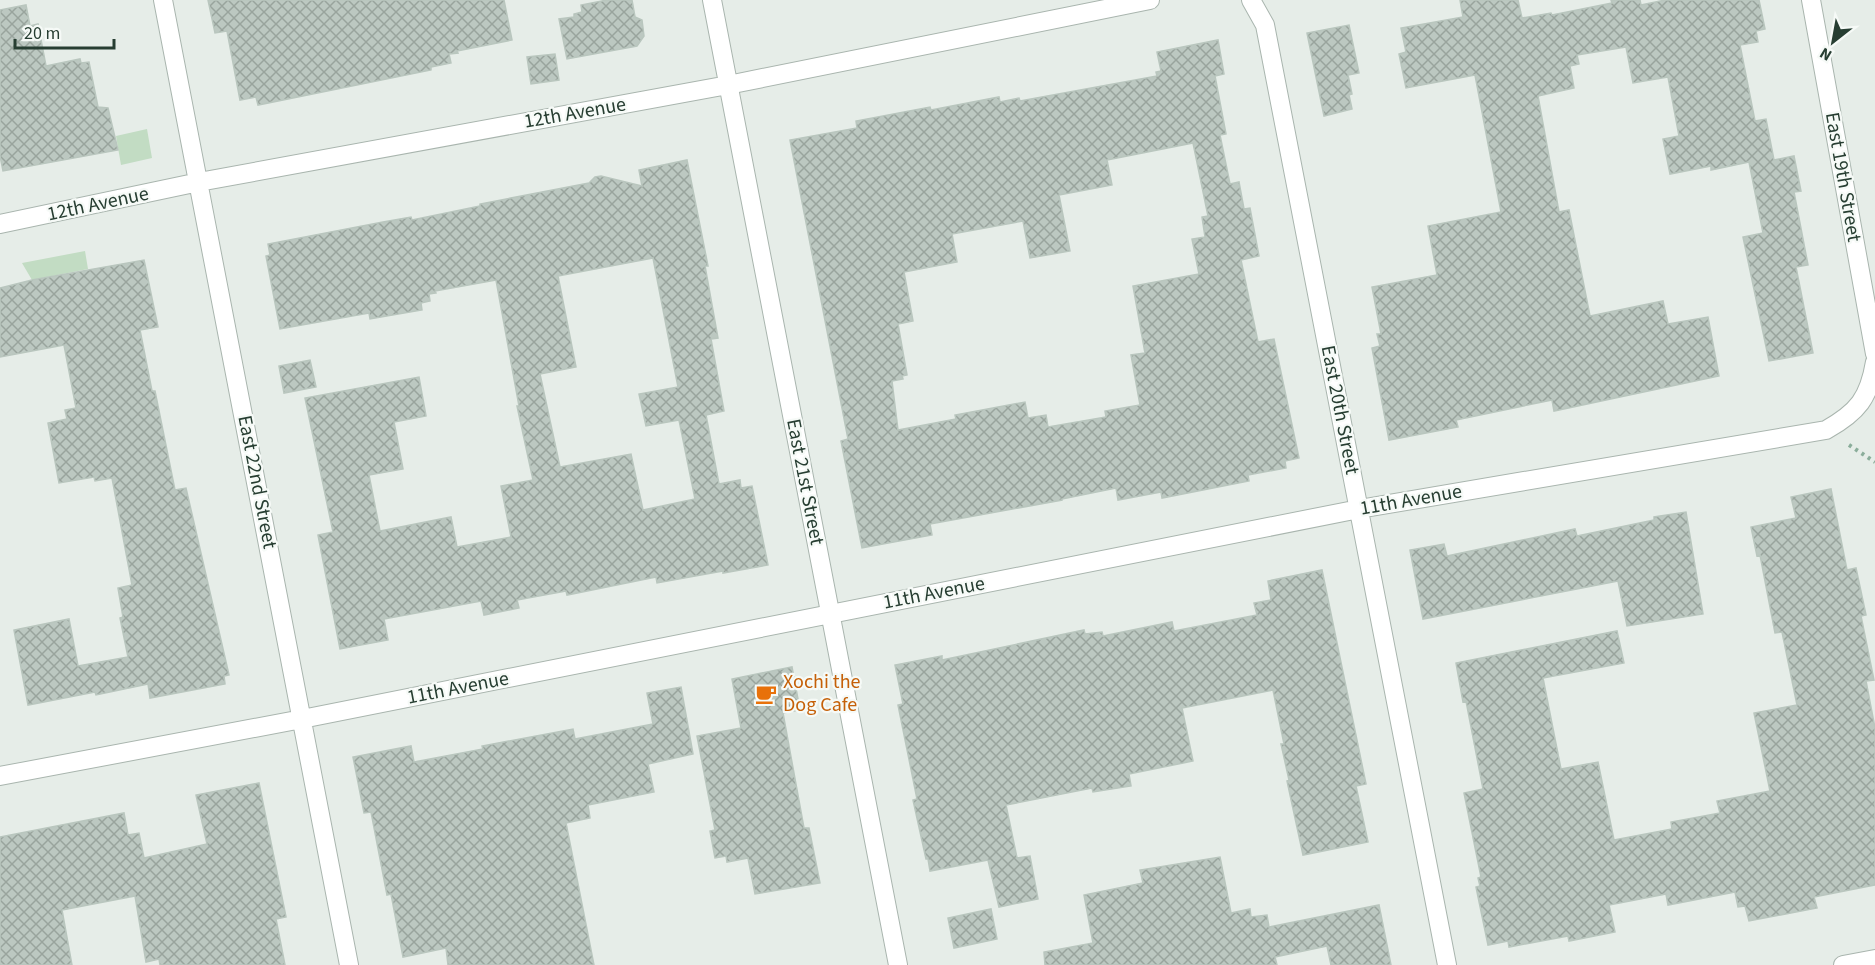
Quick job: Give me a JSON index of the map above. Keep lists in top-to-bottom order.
{
  "streets": {
    "street": [
      "12th Avenue",
      "East 19th Street",
      "East 20th Street",
      "East 22nd Street",
      "East 21st Street",
      "11th Avenue"
    ]
  },
  "crossings": [
    ["12th Avenue", "East 22nd Street"],
    ["12th Avenue", "East 21st Street"],
    ["East 20th Street", "11th Avenue"],
    ["East 22nd Street", "11th Avenue"],
    ["East 21st Street", "11th Avenue"]
  ],
  "places": {
    "cafe": ["Xochi the Dog Cafe"]
  },
  "scale_bar": "20 m",
  "north": "bottom left"
}
